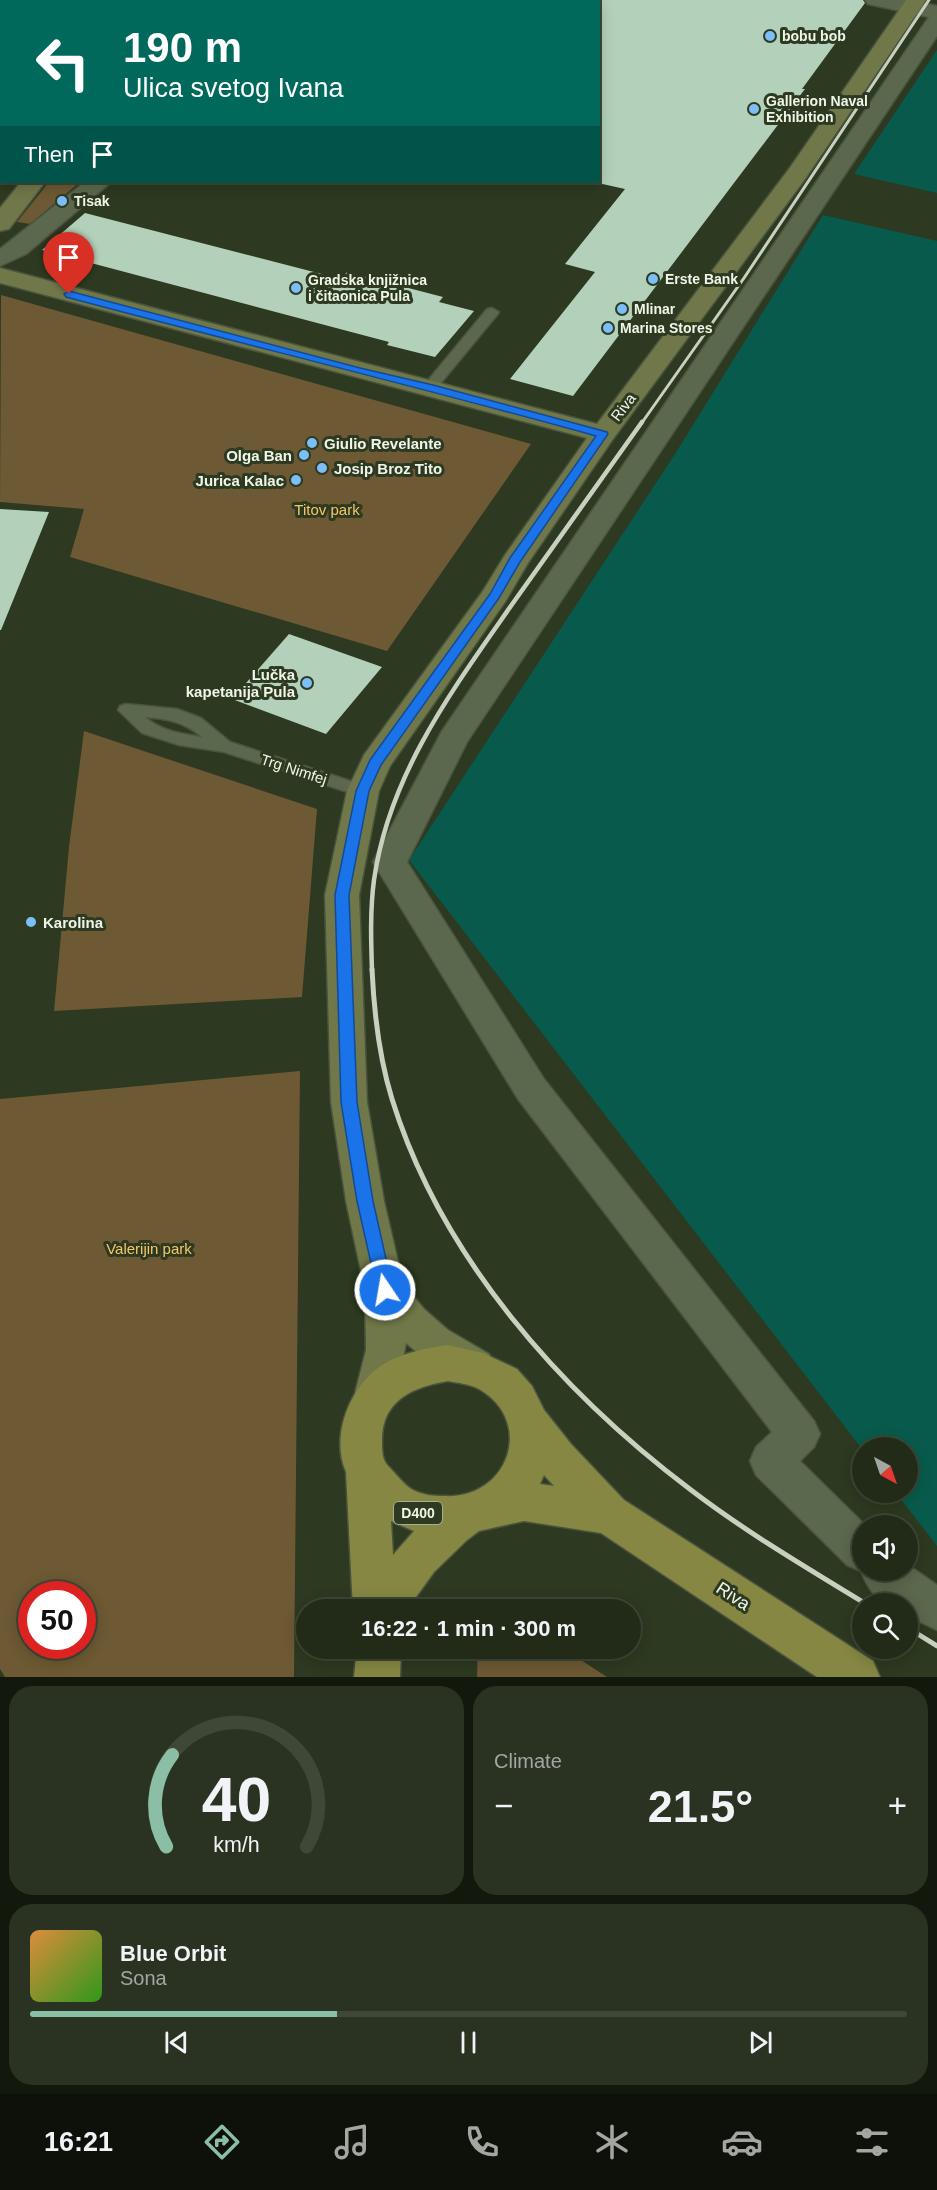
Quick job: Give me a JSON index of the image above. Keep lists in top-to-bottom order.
{
  "streets": {
    "main road": ["Riva", "D400"],
    "lane": ["Trg Nimfej"]
  },
  "crossings": [
    ["Riva", "Trg Nimfej"],
    ["Riva", "D400"]
  ],
  "parks": ["Titov park", "Valerijin park"],
  "places": [
    "bobu bob",
    "Gallerion Naval Exhibition",
    "Tisak",
    "Erste Bank",
    "Gradska knjižnica i čitaonica Pula",
    "Mlinar",
    "Marina Stores",
    "Giulio Revelante",
    "Olga Ban",
    "Josip Broz Tito",
    "Jurica Kalac",
    "Lučka kapetanija Pula",
    "Karolina"
  ],
  "north": "bottom right",
  "page": {
    "turn": ["190 m", "Ulica svetog Ivana"],
    "then": "Then",
    "limit": "50",
    "trip": "16:22 · 1 min · 300 m",
    "tile": "Climate",
    "heat": ["−", "21.5°", "+"],
    "song": ["Blue Orbit", "Sona"],
    "tabs": "16:21",
    "gauge": ["40", "km/h"]
  }
}
